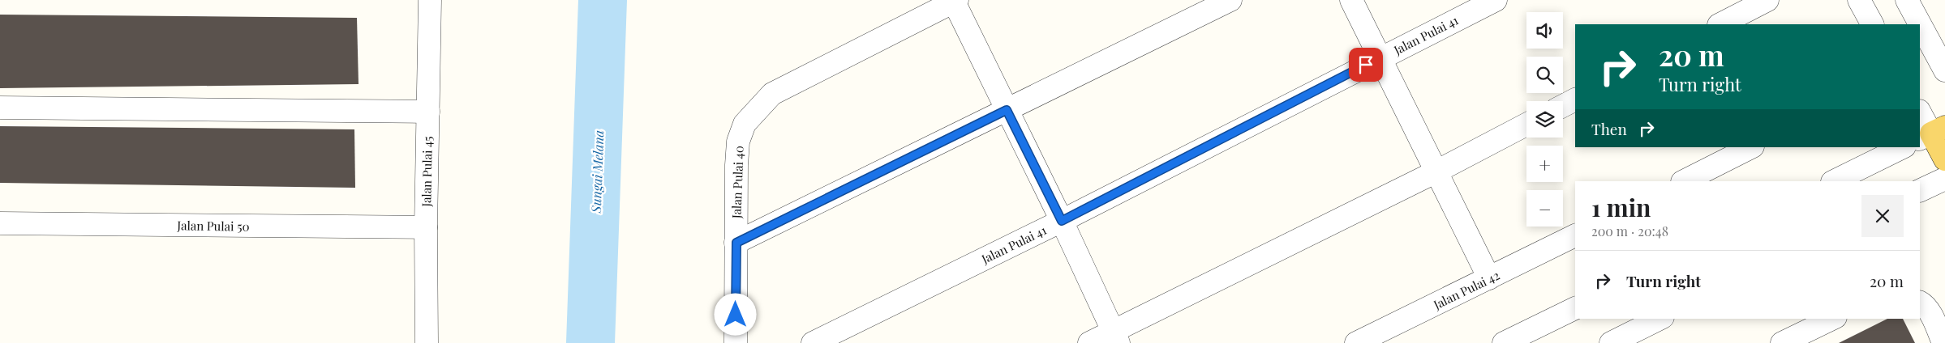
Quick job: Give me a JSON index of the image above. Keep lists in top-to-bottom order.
{
  "streets": {
    "street": [
      "Jalan Pulai 41",
      "Jalan Pulai 45",
      "Jalan Pulai 40",
      "Jalan Pulai 50",
      "Jalan Pulai 42"
    ]
  },
  "crossings": [
    ["Jalan Pulai 45", "Jalan Pulai 50"]
  ],
  "water": ["Sungai Melana"],
  "page": {
    "map_buttons": ["+", "−"],
    "turn": ["20 m", "Turn right"],
    "then": "Then",
    "heading": ["1 min", "200 m · 20:48"],
    "list": [
      {
        "name": "Turn right",
        "value": "20 m"
      }
    ]
  }
}
